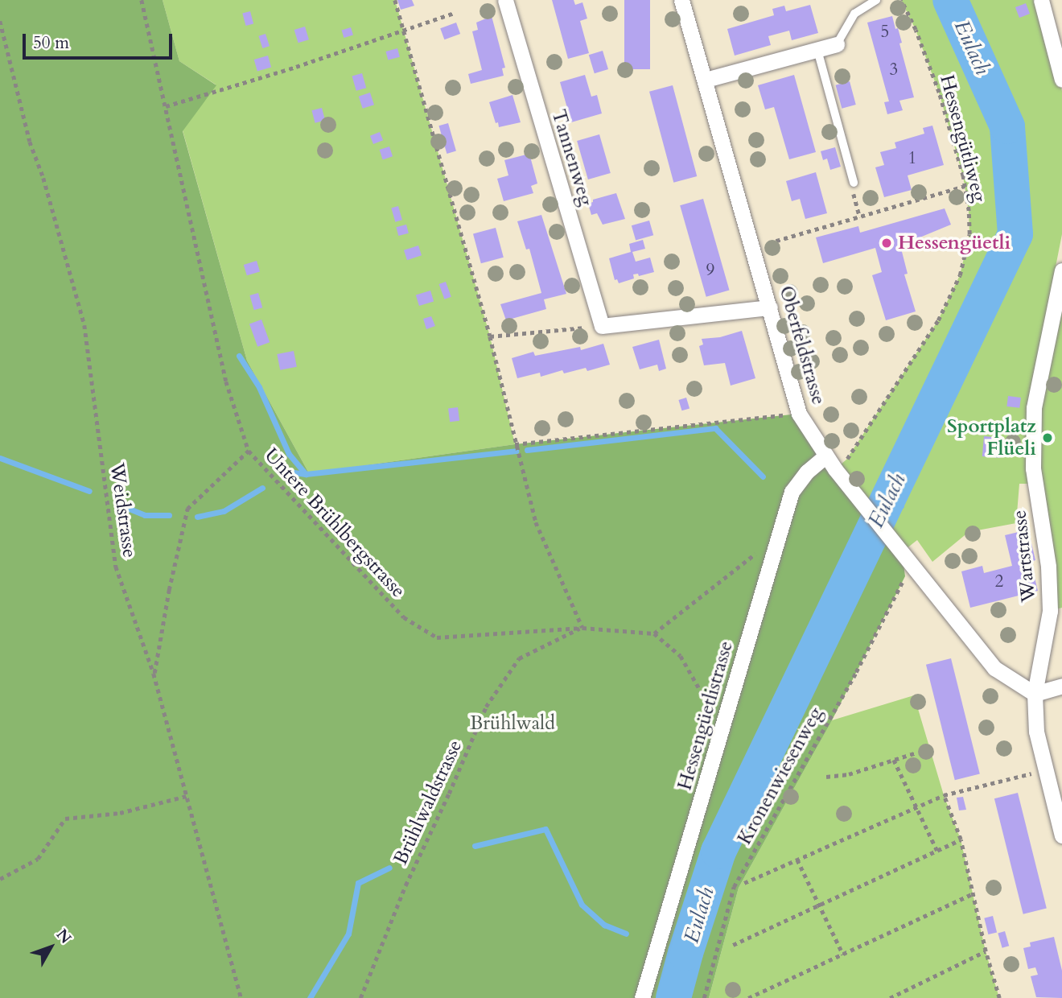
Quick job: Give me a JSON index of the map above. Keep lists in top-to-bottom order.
{
  "streets": {
    "street": [
      "Tannenweg",
      "Oberfeldstrasse",
      "Wartstrasse",
      "Hessengüetlistrasse"
    ],
    "path": [
      "Hessengütliweg",
      "Weidstrasse",
      "Untere Brühlbergstrasse",
      "Kronenwiesenweg",
      "Brühlwaldstrasse"
    ]
  },
  "crossings": [
    ["Oberfeldstrasse", "Wartstrasse"],
    ["Oberfeldstrasse", "Hessengüetlistrasse"],
    ["Untere Brühlbergstrasse", "Brühlwaldstrasse"]
  ],
  "water": ["Eulach"],
  "parks": ["Brühlwald"],
  "places": ["Hessengüetli", "Sportplatz Flüeli"],
  "house_numbers": [
    "5",
    "3",
    "1",
    "9",
    "2"
  ],
  "scale_bar": "50 m",
  "north": "top right"
}
